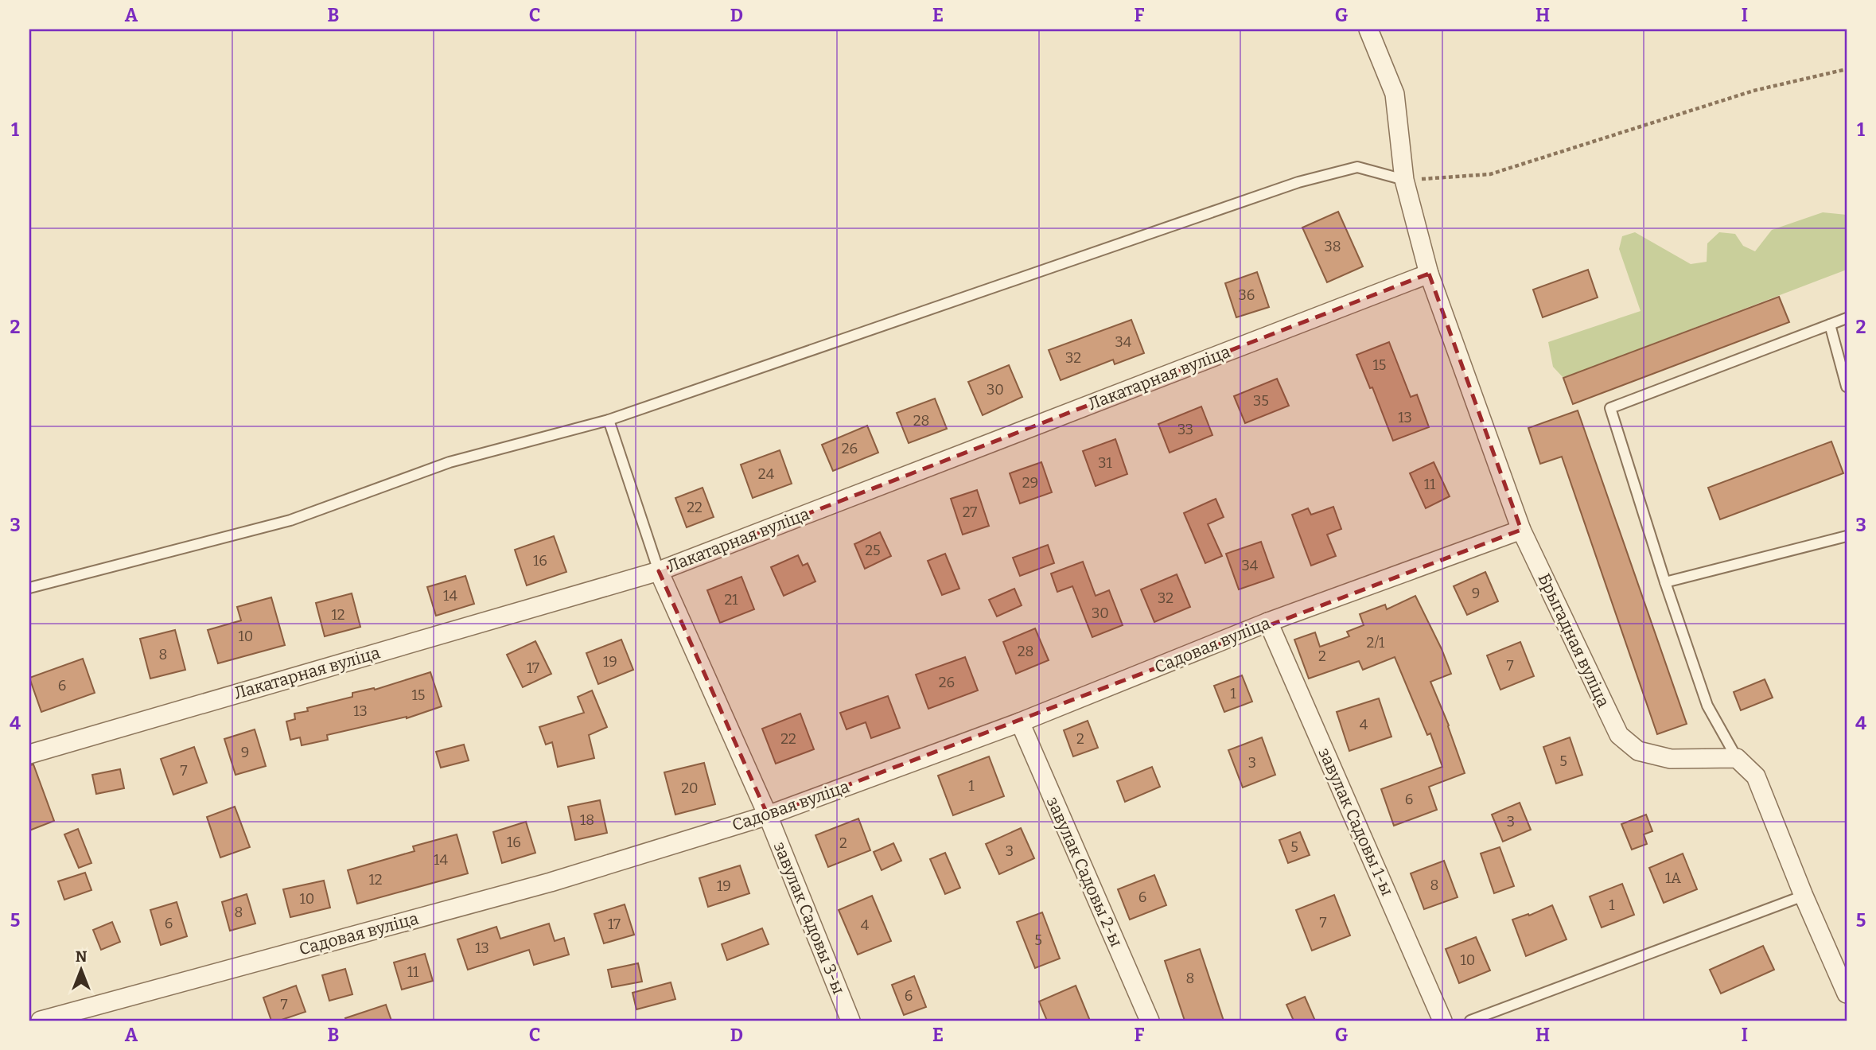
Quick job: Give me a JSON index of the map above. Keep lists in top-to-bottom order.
{
  "streets": {
    "street": [
      "Лакатарная вуліца",
      "Брыгадная вуліца",
      "Садовая вуліца",
      "завулак Садовы 1-ы",
      "завулак Садовы 2-ы",
      "завулак Садовы 3-ы"
    ]
  },
  "crossings": [
    ["Лакатарная вуліца", "Брыгадная вуліца"],
    ["Лакатарная вуліца", "завулак Садовы 3-ы"],
    ["Брыгадная вуліца", "Садовая вуліца"],
    ["Садовая вуліца", "завулак Садовы 1-ы"],
    ["Садовая вуліца", "завулак Садовы 2-ы"],
    ["Садовая вуліца", "завулак Садовы 3-ы"]
  ],
  "house_numbers": [
    "38",
    "36",
    "34",
    "32",
    "15",
    "30",
    "35",
    "13",
    "28",
    "33",
    "26",
    "31",
    "24",
    "29",
    "11",
    "22",
    "27",
    "25",
    "16",
    "34",
    "9",
    "14",
    "32",
    "21",
    "30",
    "12",
    "10",
    "2/1",
    "28",
    "8",
    "2",
    "19",
    "7",
    "17",
    "26",
    "6",
    "1",
    "15",
    "13",
    "4",
    "22",
    "2",
    "9",
    "5",
    "3",
    "7",
    "1",
    "20",
    "6",
    "18",
    "3",
    "16",
    "2",
    "5",
    "3",
    "14",
    "1A",
    "12",
    "8",
    "19",
    "6",
    "10",
    "1",
    "8",
    "7",
    "6",
    "17",
    "4",
    "5",
    "13",
    "10",
    "11",
    "8",
    "6",
    "7"
  ],
  "north": "top",
  "grid": {
    "columns": [
      "A",
      "B",
      "C",
      "D",
      "E",
      "F",
      "G",
      "H",
      "I"
    ],
    "rows": [
      "1",
      "2",
      "3",
      "4",
      "5"
    ]
  }
}
